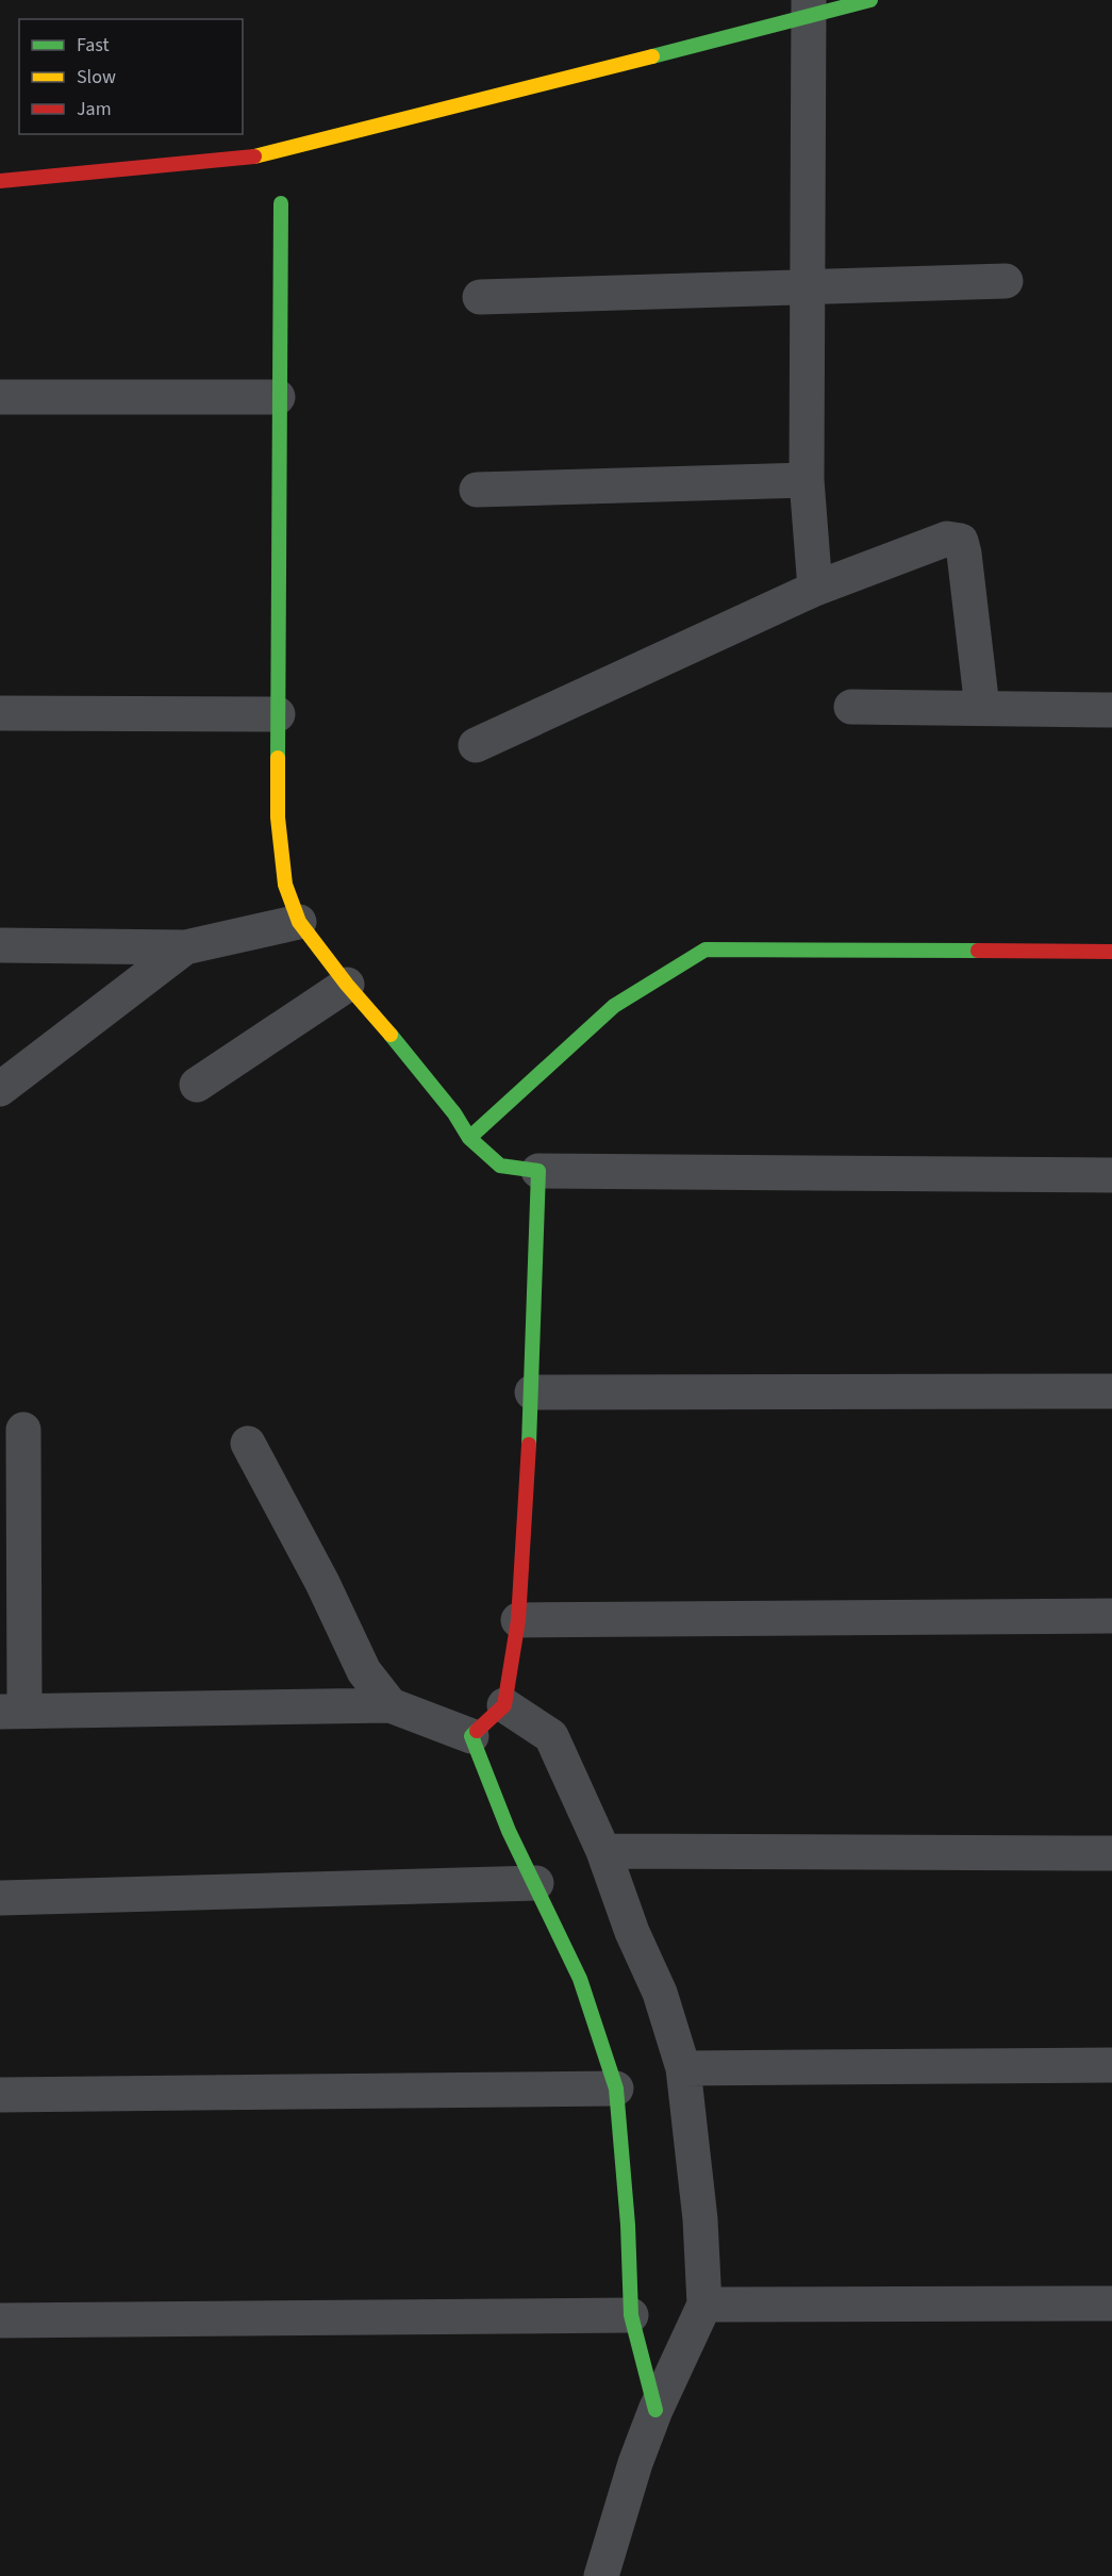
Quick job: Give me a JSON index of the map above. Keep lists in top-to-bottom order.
{
  "legend": ["Fast", "Slow", "Jam"]
}
